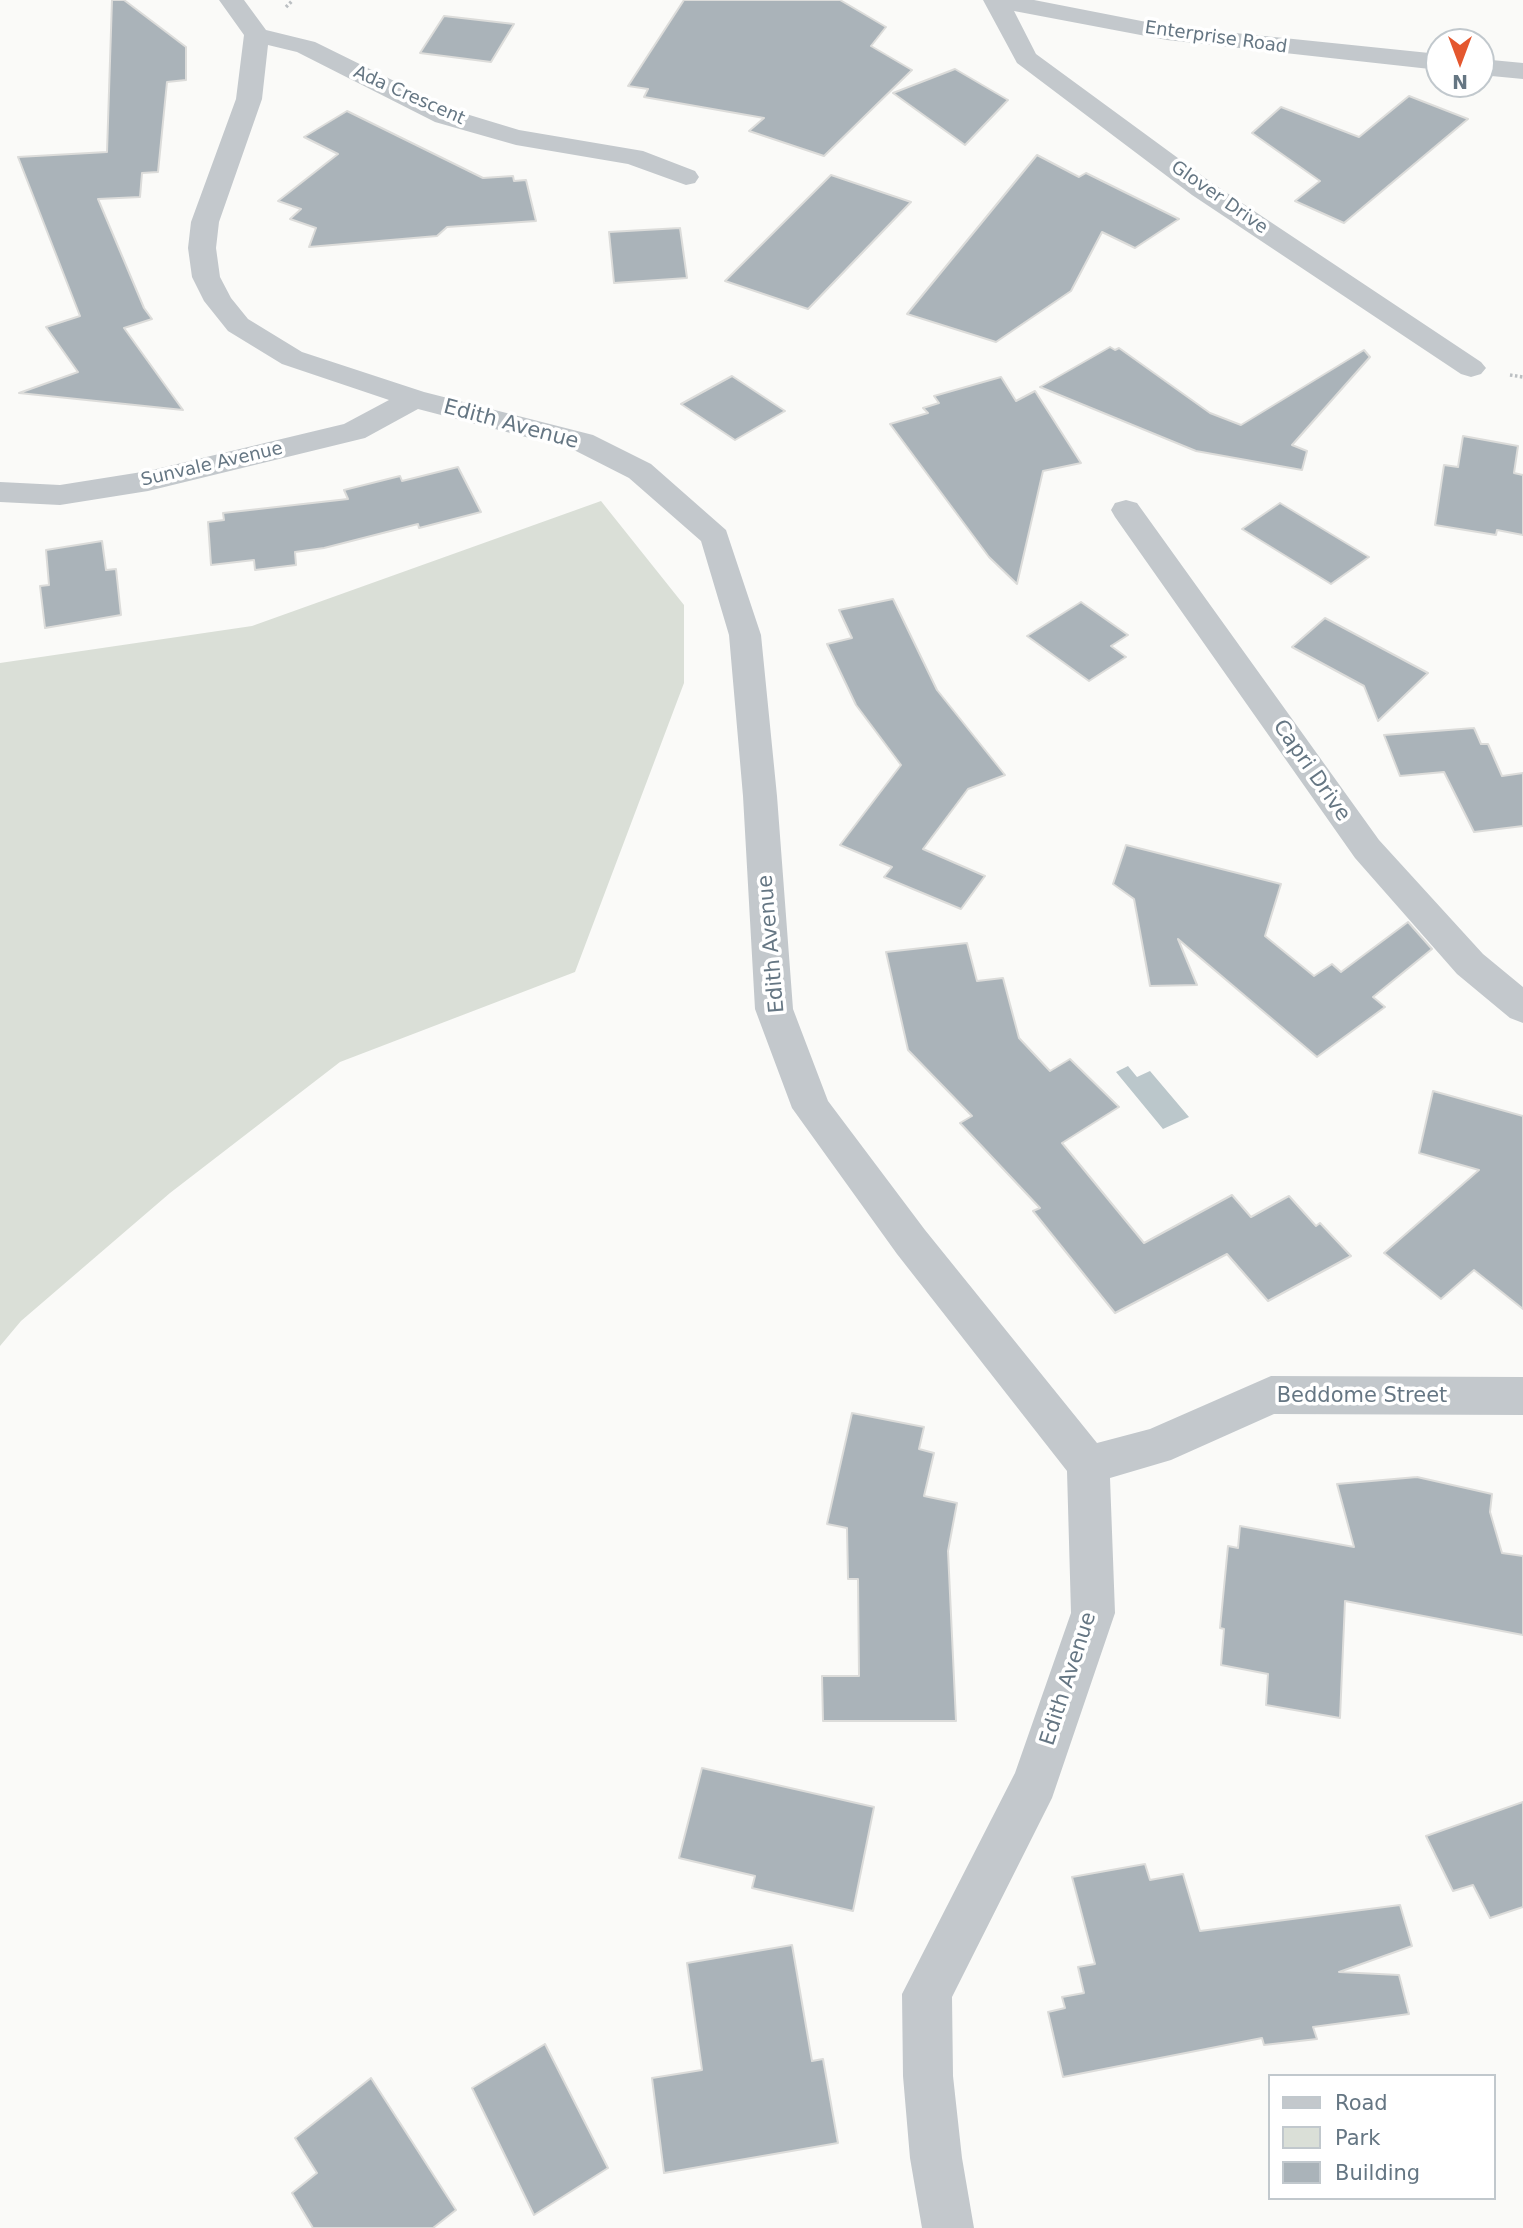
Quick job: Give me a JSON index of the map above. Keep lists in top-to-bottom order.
{
  "streets": {
    "street": [
      "Enterprise Road",
      "Ada Crescent",
      "Glover Drive",
      "Edith Avenue",
      "Sunvale Avenue",
      "Capri Drive",
      "Beddome Street"
    ]
  },
  "crossings": [
    ["Enterprise Road", "Glover Drive"],
    ["Ada Crescent", "Edith Avenue"],
    ["Edith Avenue", "Sunvale Avenue"],
    ["Edith Avenue", "Beddome Street"]
  ],
  "legend": ["Road", "Park", "Building"],
  "north": "bottom"
}
